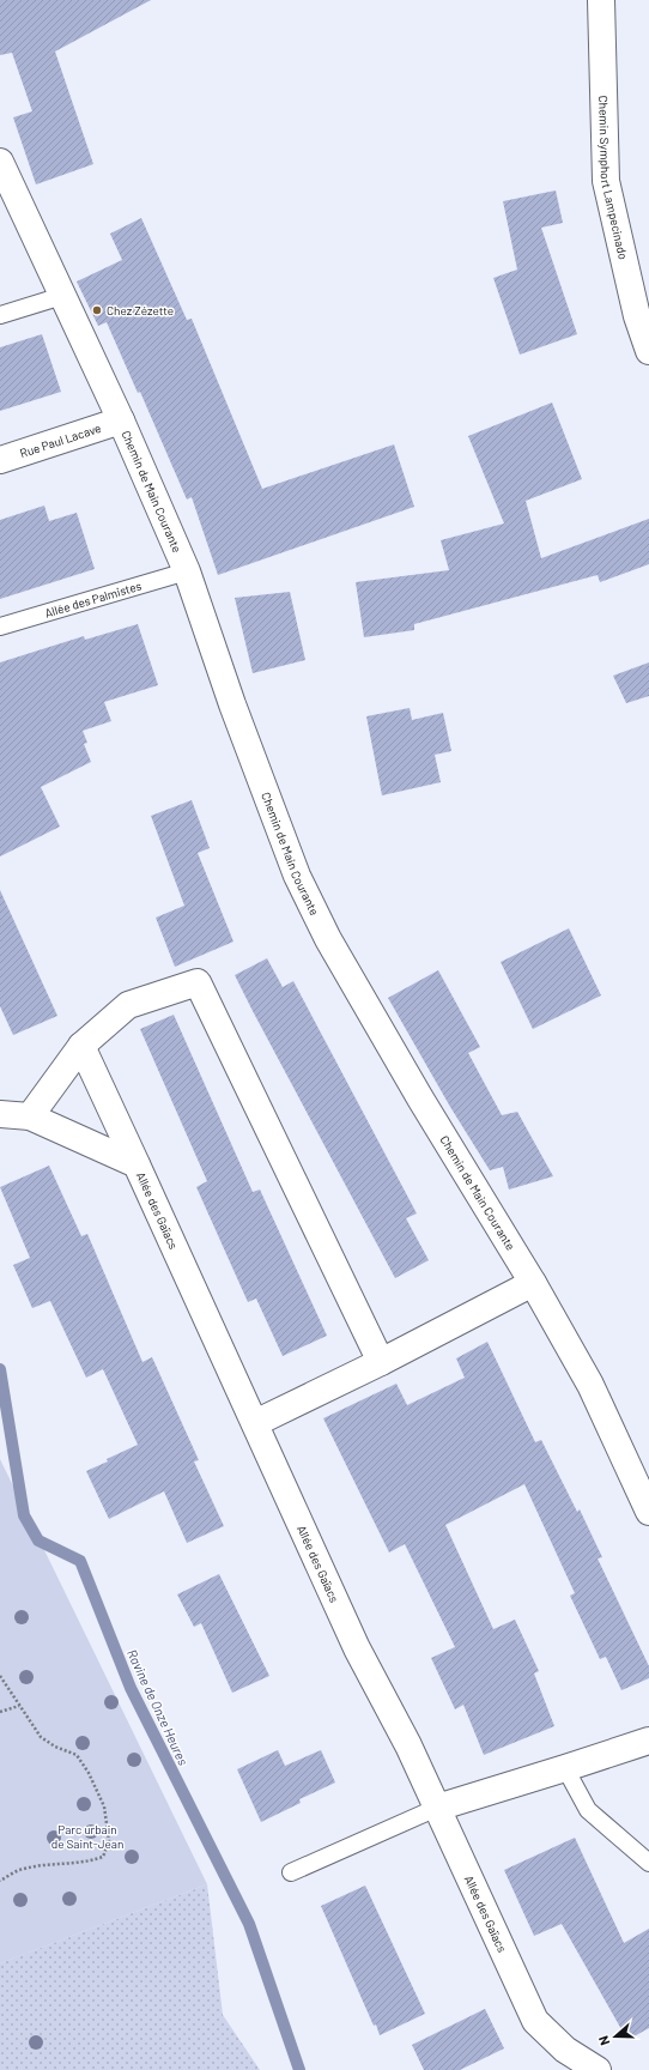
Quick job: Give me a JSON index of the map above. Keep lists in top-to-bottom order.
{
  "streets": {
    "street": [
      "Chemin Symphort Lampecinado",
      "Rue Paul Lacave",
      "Chemin de Main Courante",
      "Allée des Gaïacs"
    ],
    "lane": ["Allée des Palmistes"]
  },
  "crossings": [
    ["Rue Paul Lacave", "Chemin de Main Courante"],
    ["Chemin de Main Courante", "Allée des Palmistes"]
  ],
  "water": ["Ravine de Onze Heures"],
  "parks": ["Parc urbain de Saint-Jean"],
  "places": ["Chez Zézette"],
  "north": "left"
}
